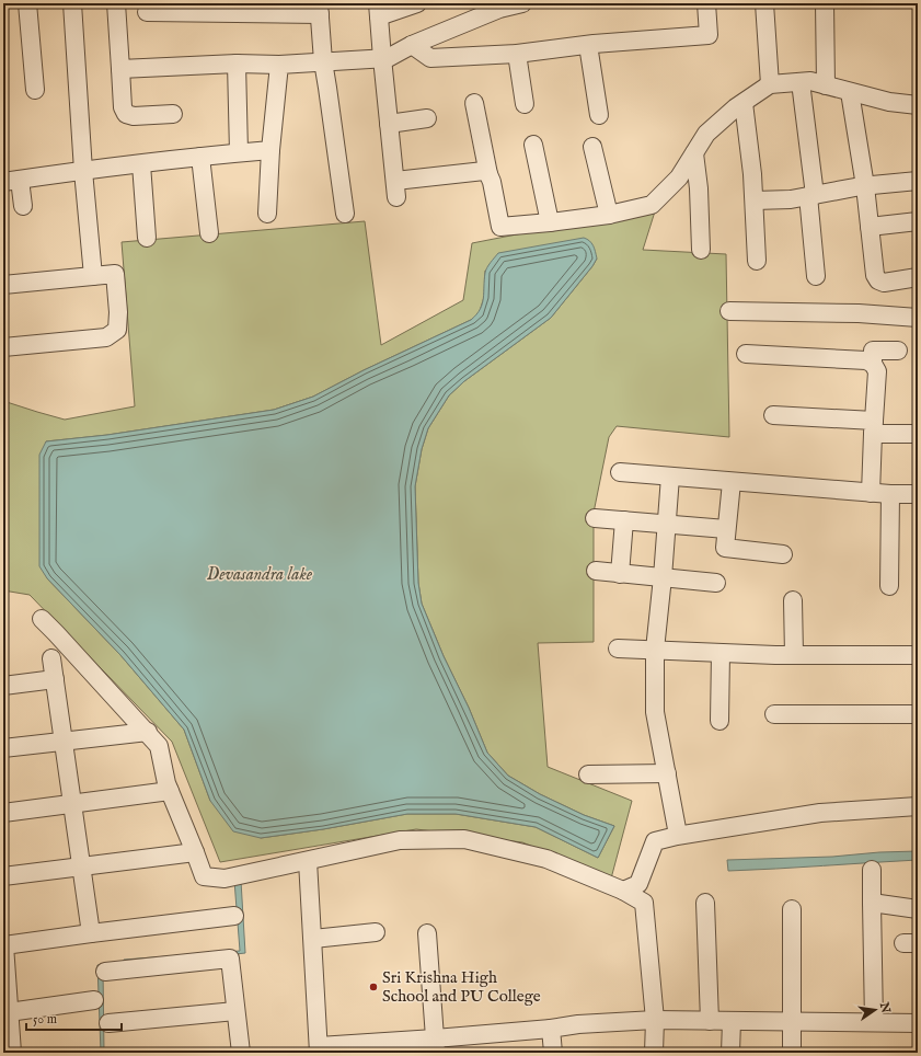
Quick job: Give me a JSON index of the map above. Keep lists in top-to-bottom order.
{
  "water": ["Devasandra lake"],
  "places": ["Sri Krishna High School and PU College"],
  "scale_bar": "50 m",
  "north": "right"
}
